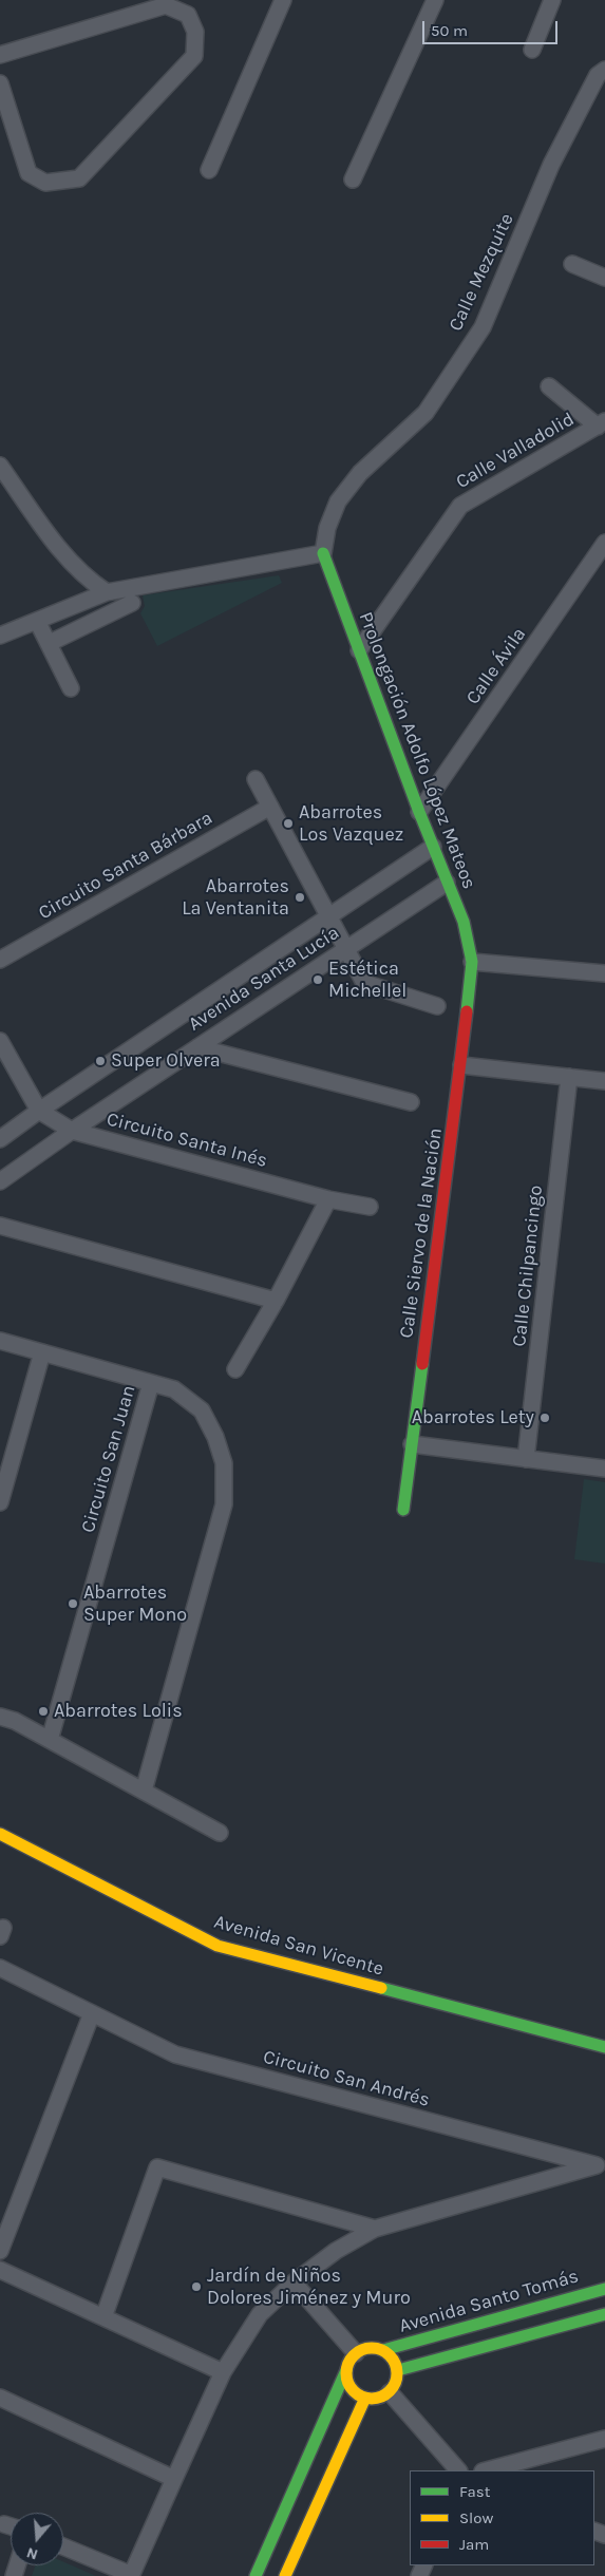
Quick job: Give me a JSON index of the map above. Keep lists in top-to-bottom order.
{
  "streets": {
    "street": [
      "Calle Mezquite",
      "Calle Valladolid",
      "Calle Ávila",
      "Prolongación Adolfo López Mateos",
      "Circuito Santa Bárbara",
      "Avenida Santa Lucía",
      "Circuito Santa Inés",
      "Calle Siervo de la Nación",
      "Calle Chilpancingo",
      "Circuito San Juan",
      "Avenida San Vicente",
      "Circuito San Andrés",
      "Avenida Santo Tomás"
    ]
  },
  "crossings": [
    ["Calle Mezquite", "Prolongación Adolfo López Mateos"],
    ["Calle Valladolid", "Prolongación Adolfo López Mateos"],
    ["Calle Ávila", "Prolongación Adolfo López Mateos"],
    ["Prolongación Adolfo López Mateos", "Avenida Santa Lucía"],
    ["Prolongación Adolfo López Mateos", "Calle Siervo de la Nación"],
    ["Avenida Santa Lucía", "Circuito Santa Inés"]
  ],
  "places": [
    "Abarrotes Los Vazquez",
    "Abarrotes La Ventanita",
    "Estética Michellel",
    "Super Olvera",
    "Abarrotes Lety",
    "Abarrotes Super Mono",
    "Abarrotes Lolis",
    "Jardín de Niños Dolores Jiménez y Muro"
  ],
  "legend": ["Fast", "Slow", "Jam"],
  "scale_bar": "50 m",
  "north": "bottom"
}
